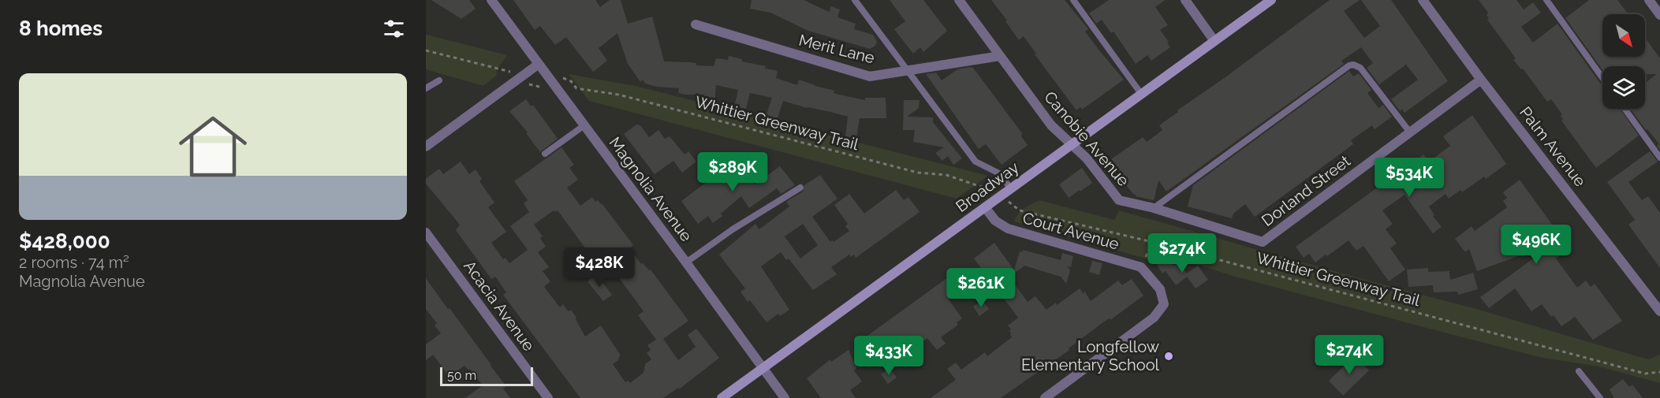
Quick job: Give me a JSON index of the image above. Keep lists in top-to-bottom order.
{
  "streets": {
    "street": [
      "Merit Lane",
      "Canobie Avenue",
      "Palm Avenue",
      "Broadway",
      "Magnolia Avenue",
      "Dorland Street",
      "Court Avenue",
      "Acacia Avenue"
    ],
    "path": ["Whittier Greenway Trail"]
  },
  "crossings": [
    ["Merit Lane", "Canobie Avenue"],
    ["Canobie Avenue", "Broadway"],
    ["Canobie Avenue", "Dorland Street"],
    ["Palm Avenue", "Dorland Street"],
    ["Broadway", "Magnolia Avenue"],
    ["Broadway", "Court Avenue"]
  ],
  "places": ["Longfellow Elementary School"],
  "scale_bar": "50 m",
  "north": "bottom right",
  "page": {
    "heading": "8 homes",
    "list": [
      {
        "name": "$428,000",
        "note": "2 rooms · 74 m² · Magnolia Avenue"
      }
    ],
    "price": [
      "$289K",
      "$534K",
      "$496K",
      "$274K",
      "$428K",
      "$261K",
      "$274K",
      "$433K"
    ],
    "scale": "50 m"
  }
}
